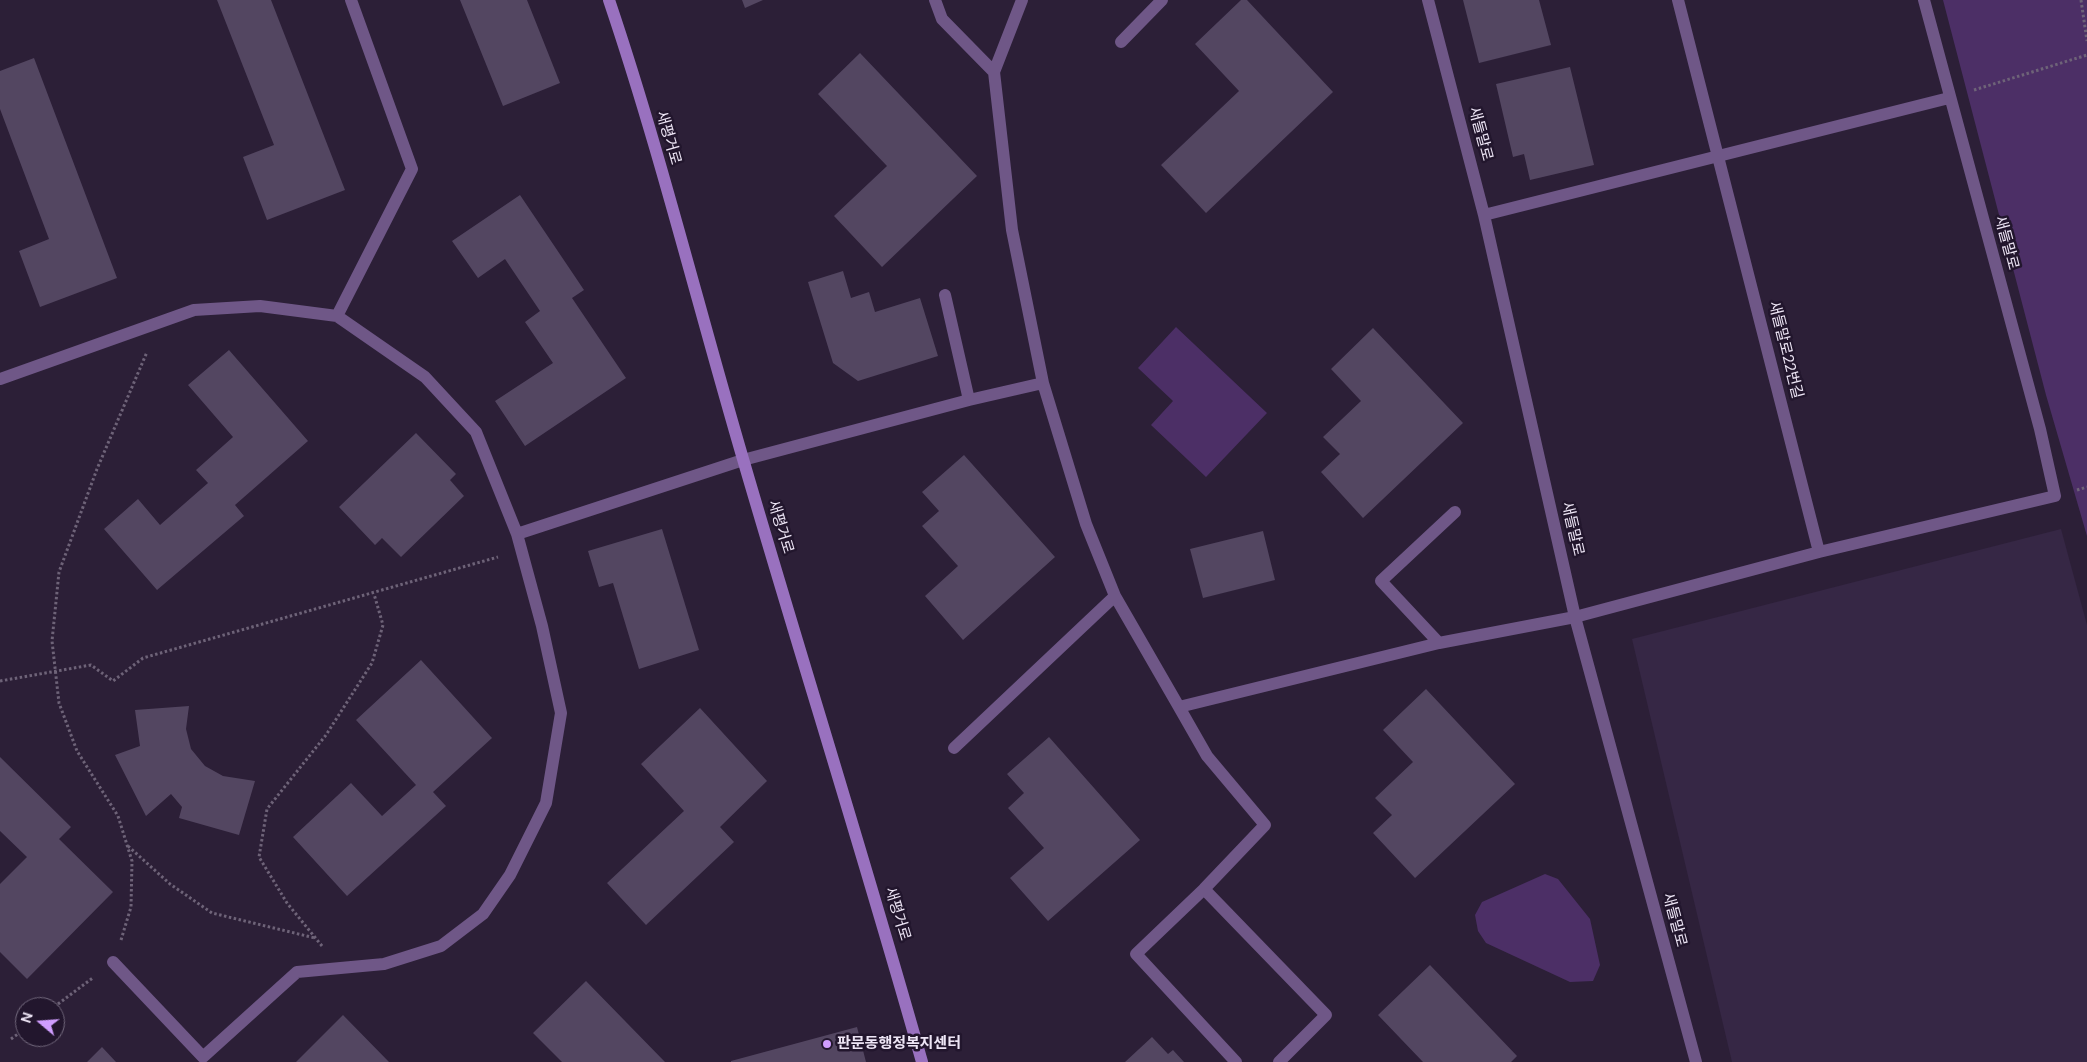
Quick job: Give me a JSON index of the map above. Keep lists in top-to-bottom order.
{
  "streets": {
    "street": ["새들말로", "새평거로", "새들말로22번길"]
  },
  "crossings": [
    ["새들말로", "새들말로22번길"]
  ],
  "places": ["판문동행정복지센터"],
  "north": "left"
}
